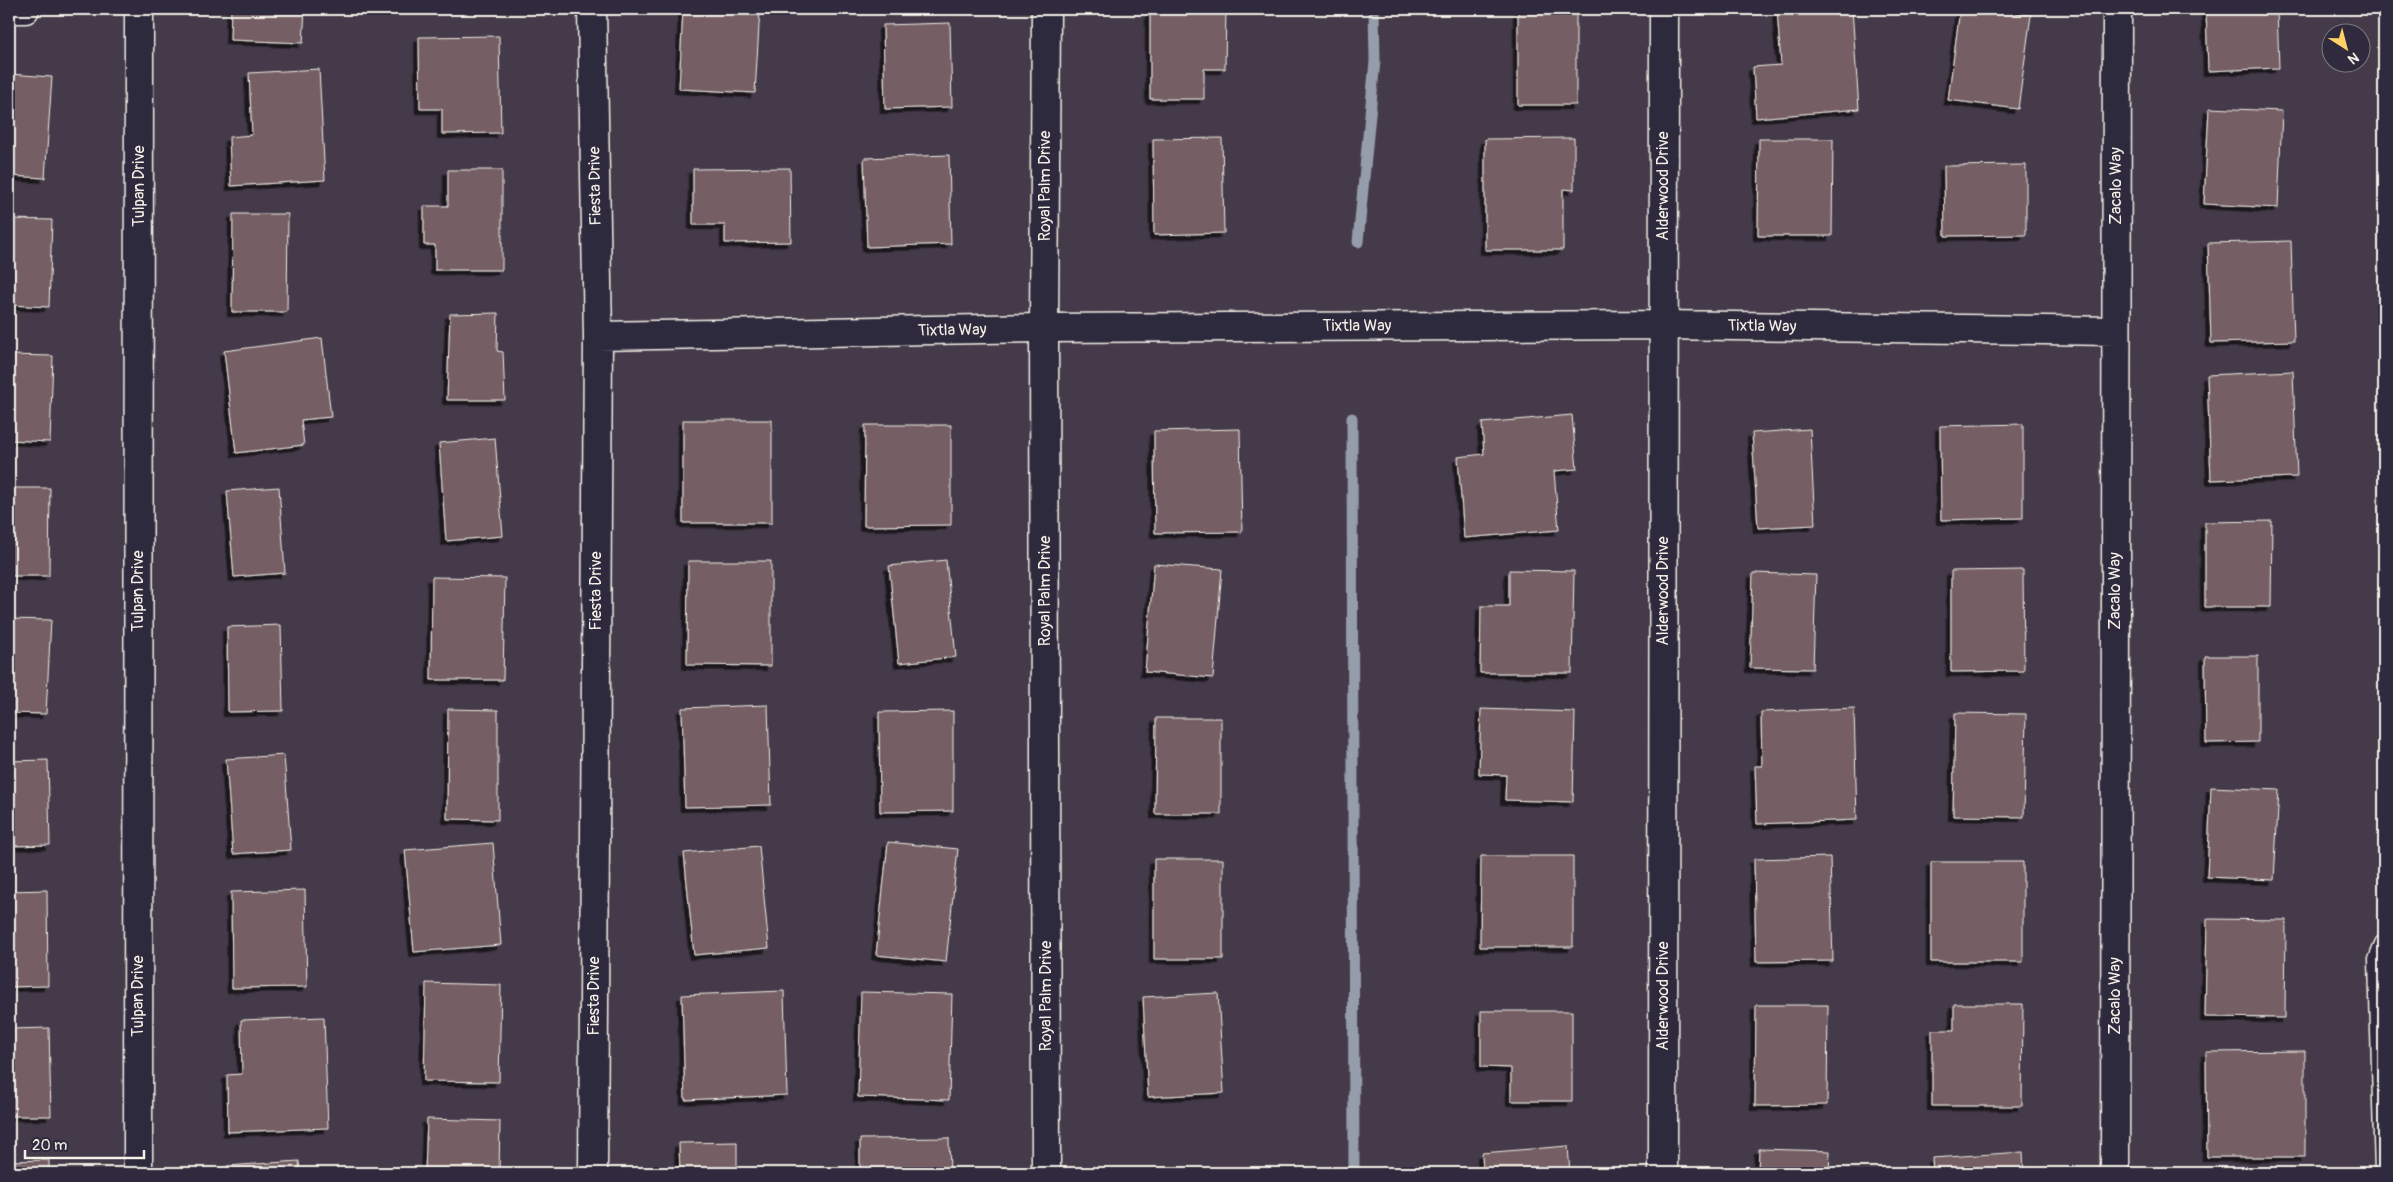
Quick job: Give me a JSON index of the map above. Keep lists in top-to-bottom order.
{
  "streets": {
    "street": [
      "Tulpan Drive",
      "Fiesta Drive",
      "Royal Palm Drive",
      "Alderwood Drive",
      "Zacalo Way",
      "Tixtla Way"
    ]
  },
  "crossings": [
    ["Fiesta Drive", "Tixtla Way"],
    ["Royal Palm Drive", "Tixtla Way"],
    ["Alderwood Drive", "Tixtla Way"],
    ["Zacalo Way", "Tixtla Way"]
  ],
  "scale_bar": "20 m",
  "north": "bottom right"
}
